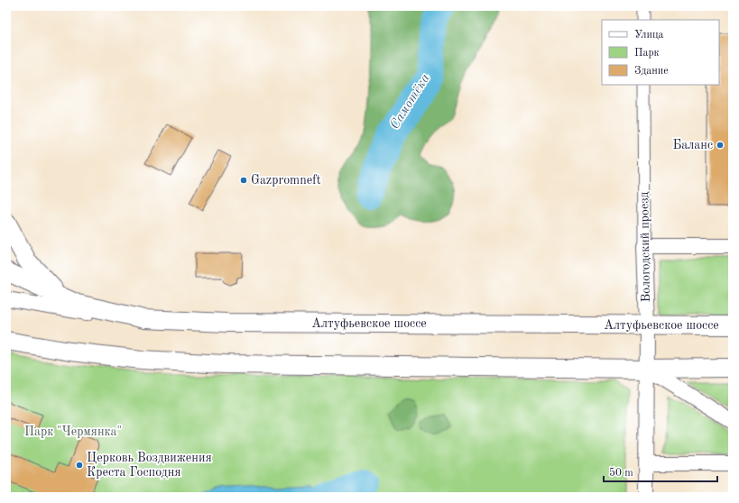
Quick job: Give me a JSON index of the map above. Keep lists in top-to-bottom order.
{
  "streets": {
    "main road": ["Алтуфьевское шоссе"],
    "street": ["Вологодский проезд"]
  },
  "crossings": [
    ["Вологодский проезд", "Алтуфьевское шоссе"]
  ],
  "water": ["Самотёка"],
  "parks": ["Парк \"Чермянка\""],
  "places": ["Баланс", "Gazpromneft", "Церковь Воздвижения Креста Господня"],
  "legend": ["Улица", "Парк", "Здание"],
  "scale_bar": "50 m"
}
